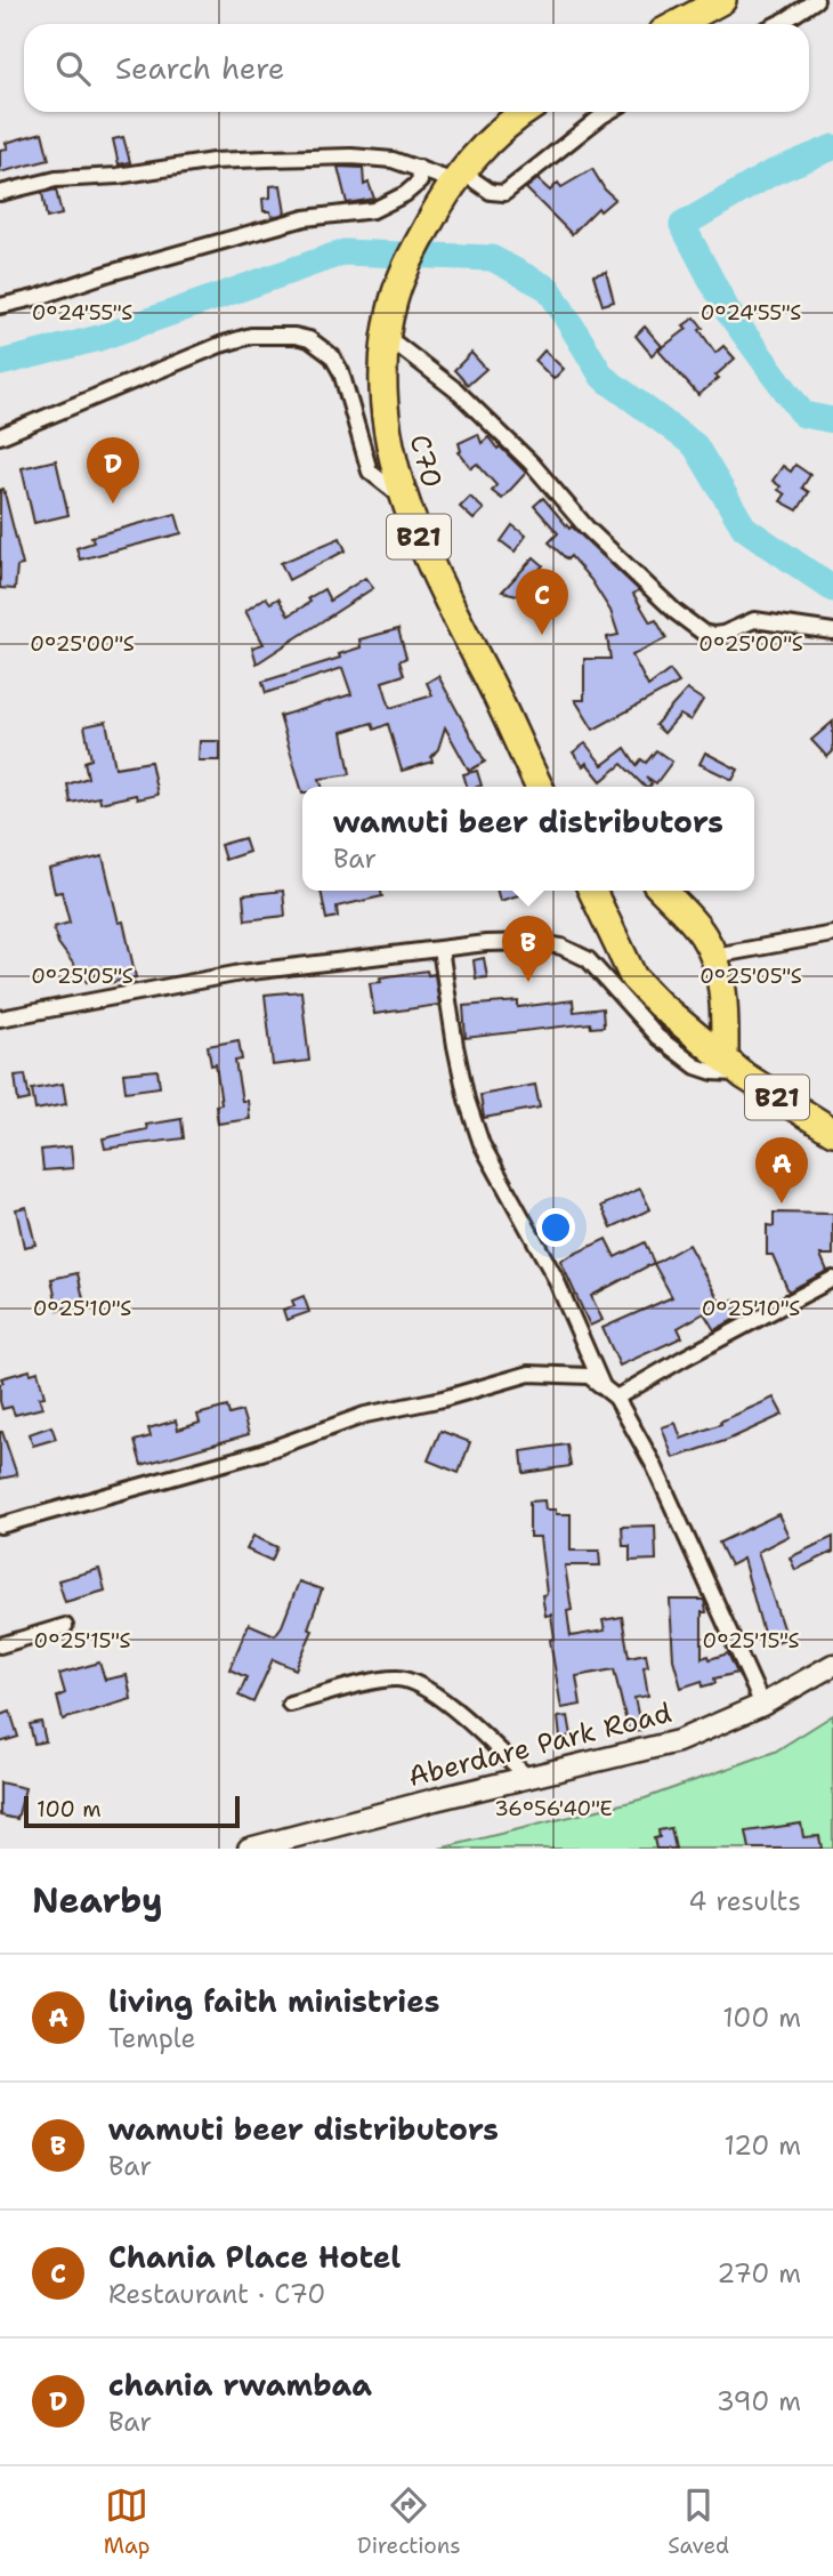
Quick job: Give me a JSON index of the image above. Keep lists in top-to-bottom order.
{
  "streets": {
    "highway": ["C70", "B21"],
    "street": ["Aberdare Park Road"]
  },
  "crossings": [
    ["C70", "B21"]
  ],
  "scale_bar": "100 m",
  "page": {
    "search": "Search here",
    "pins": [
      "D",
      "C",
      "B",
      "A"
    ],
    "popup": ["wamuti beer distributors", "Bar"],
    "scale": "100 m",
    "heading": ["Nearby", "4 results"],
    "list": [
      {
        "mark": "A",
        "name": "living faith ministries",
        "note": "Temple",
        "value": "100 m"
      },
      {
        "mark": "B",
        "name": "wamuti beer distributors",
        "note": "Bar",
        "value": "120 m"
      },
      {
        "mark": "C",
        "name": "Chania Place Hotel",
        "note": "Restaurant · C70",
        "value": "270 m"
      },
      {
        "mark": "D",
        "name": "chania rwambaa",
        "note": "Bar",
        "value": "390 m"
      }
    ],
    "nav": ["Map", "Directions", "Saved"]
  },
  "coordinates": [
    "0°24'55\"S",
    "0°25'00\"S",
    "0°25'05\"S",
    "0°25'10\"S",
    "0°25'15\"S",
    "36°56'40\"E"
  ]
}
